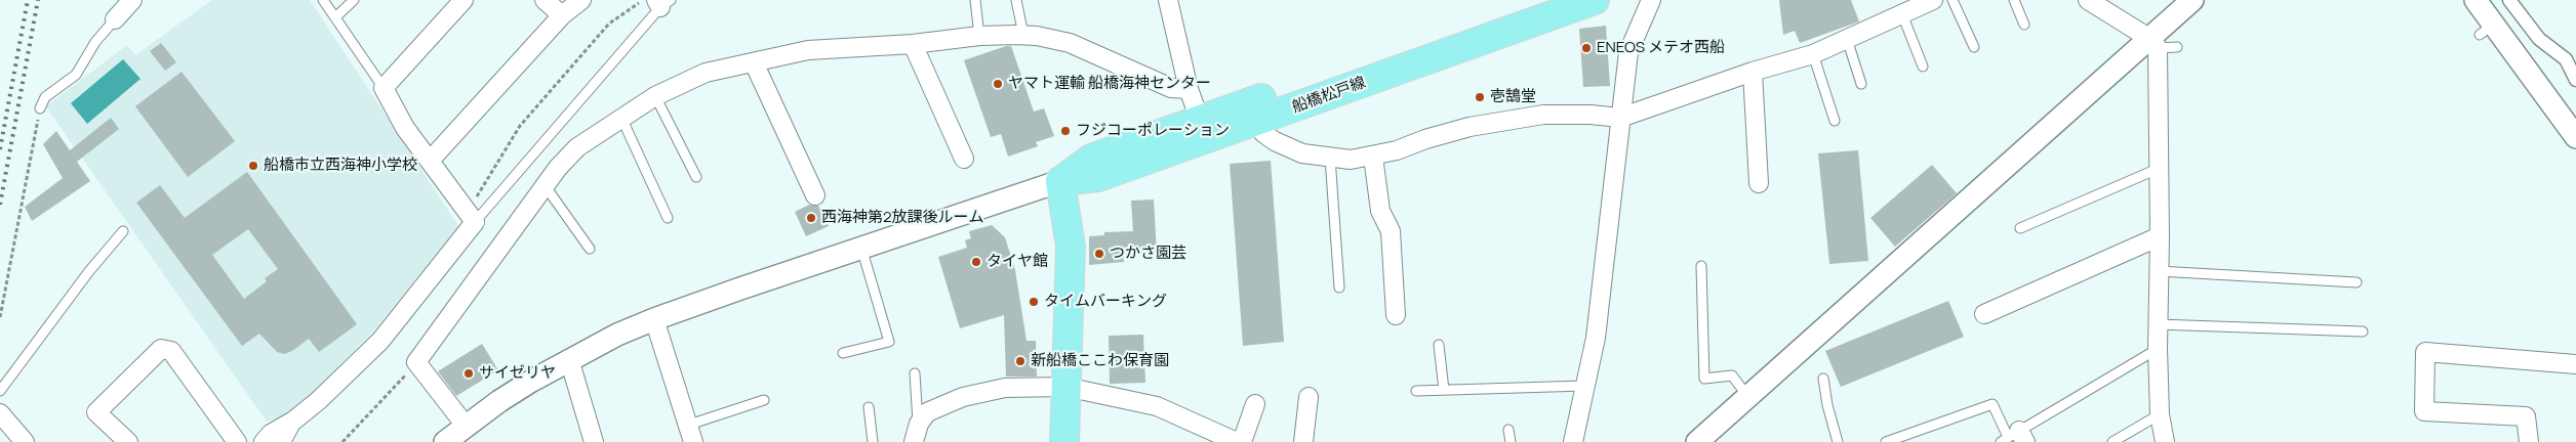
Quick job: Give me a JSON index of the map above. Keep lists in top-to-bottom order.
{
  "streets": {
    "main road": ["船橋松戸線"]
  },
  "places": [
    "ENEOS メテオ西船",
    "ヤマト運輸 船橋海神センター",
    "壱鵠堂",
    "フジコーポレーション",
    "船橋市立西海神小学校",
    "西海神第2放課後ルーム",
    "つかさ園芸",
    "タイヤ館",
    "タイムバーキング",
    "新船橋ここわ保育園",
    "サイゼリヤ"
  ]
}
